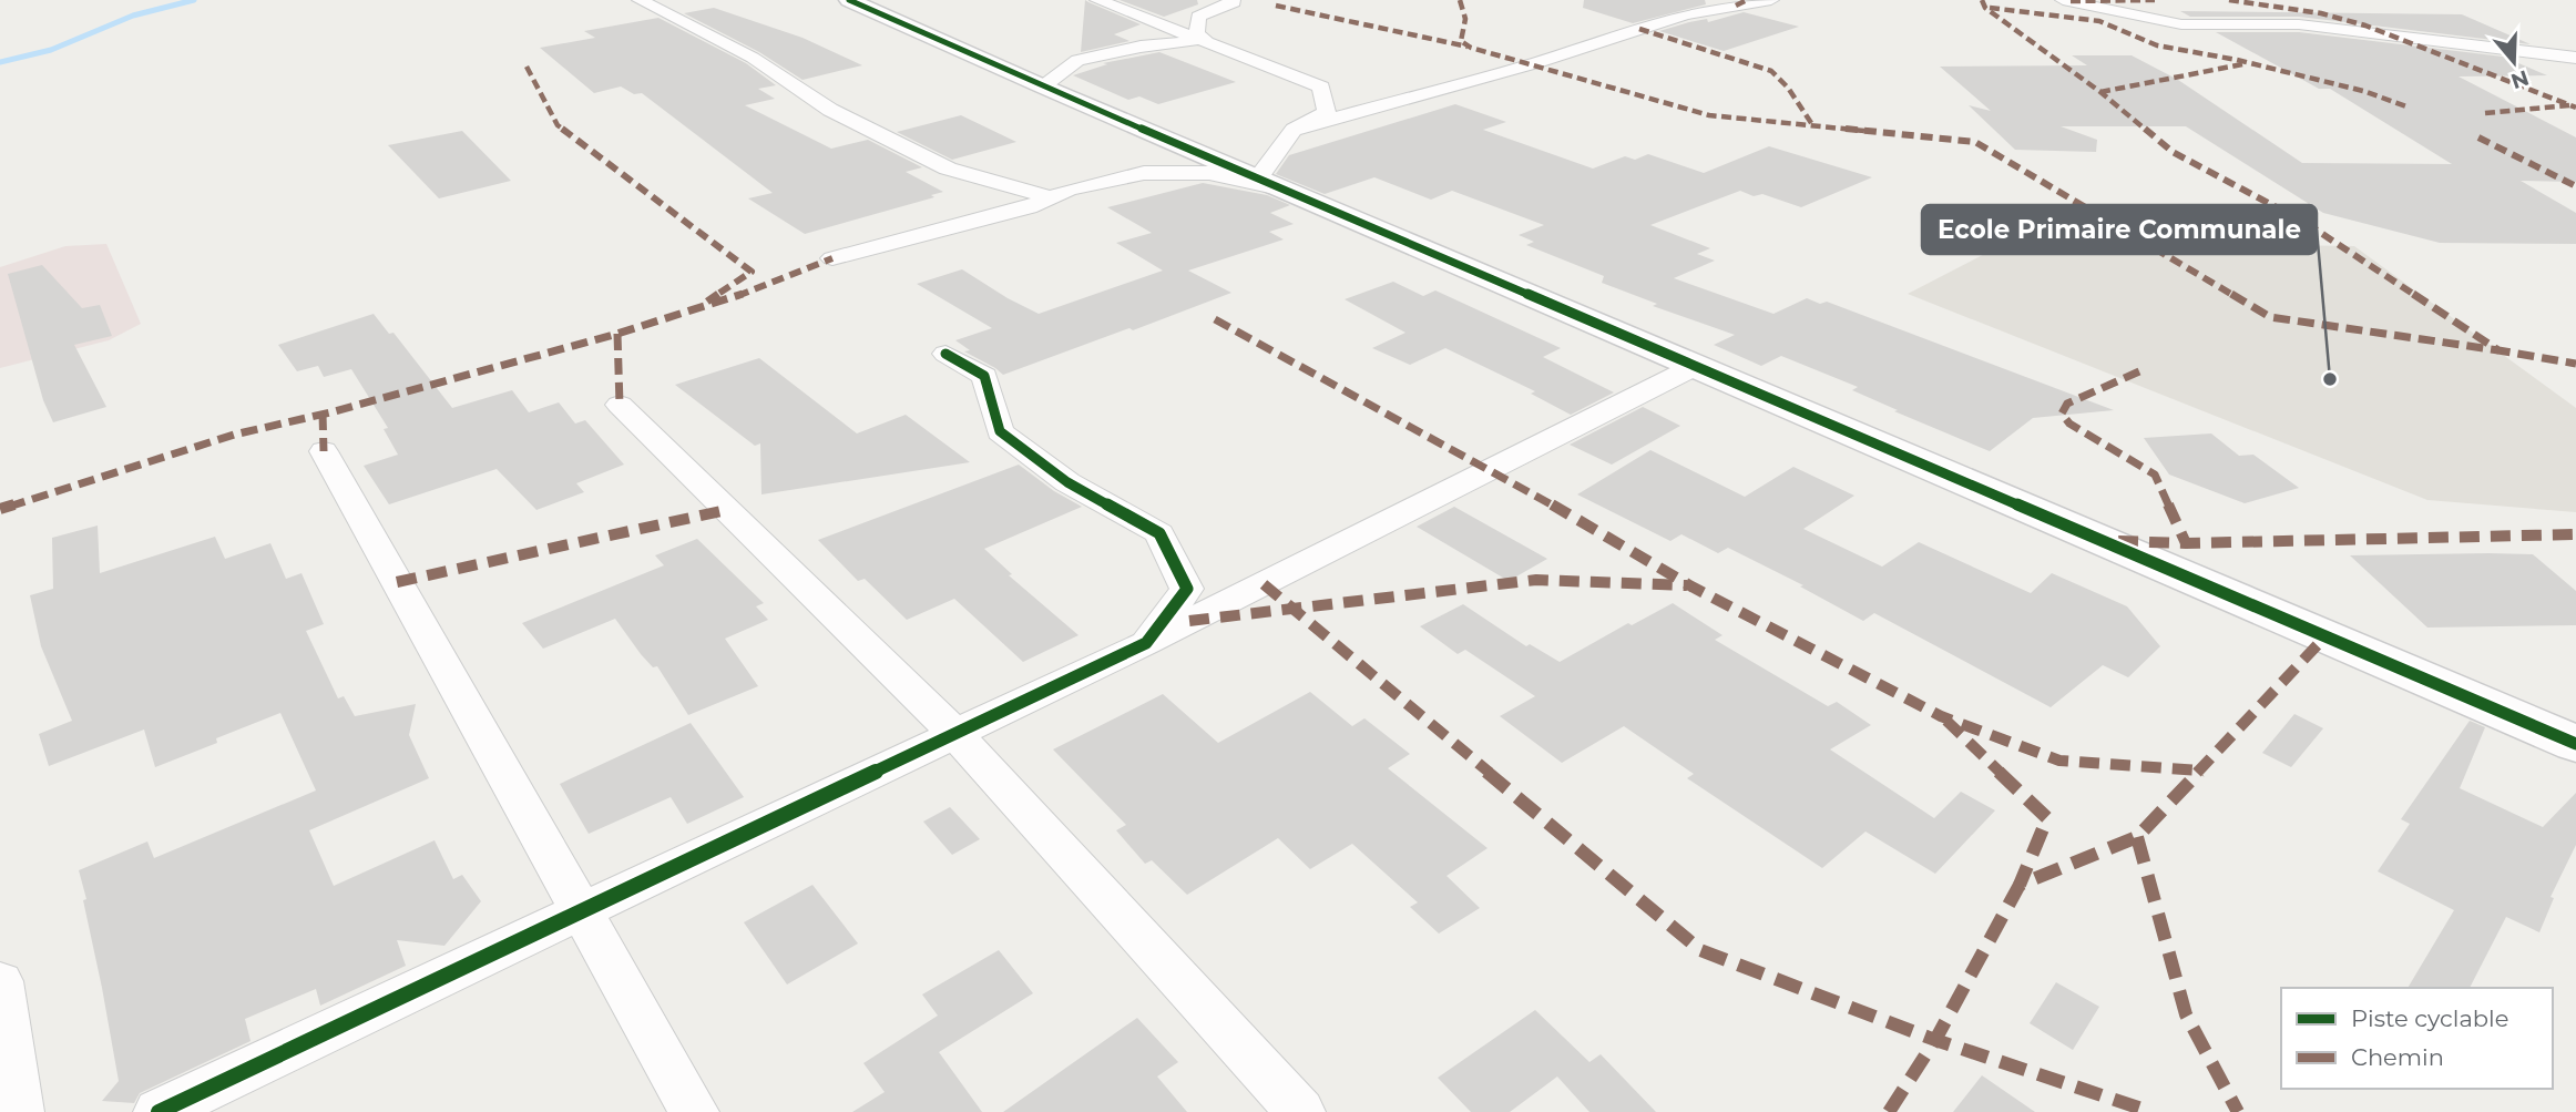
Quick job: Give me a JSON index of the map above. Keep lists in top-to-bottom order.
{
  "places": ["Ecole Primaire Communale"],
  "legend": ["Piste cyclable", "Chemin"],
  "north": "bottom"
}
